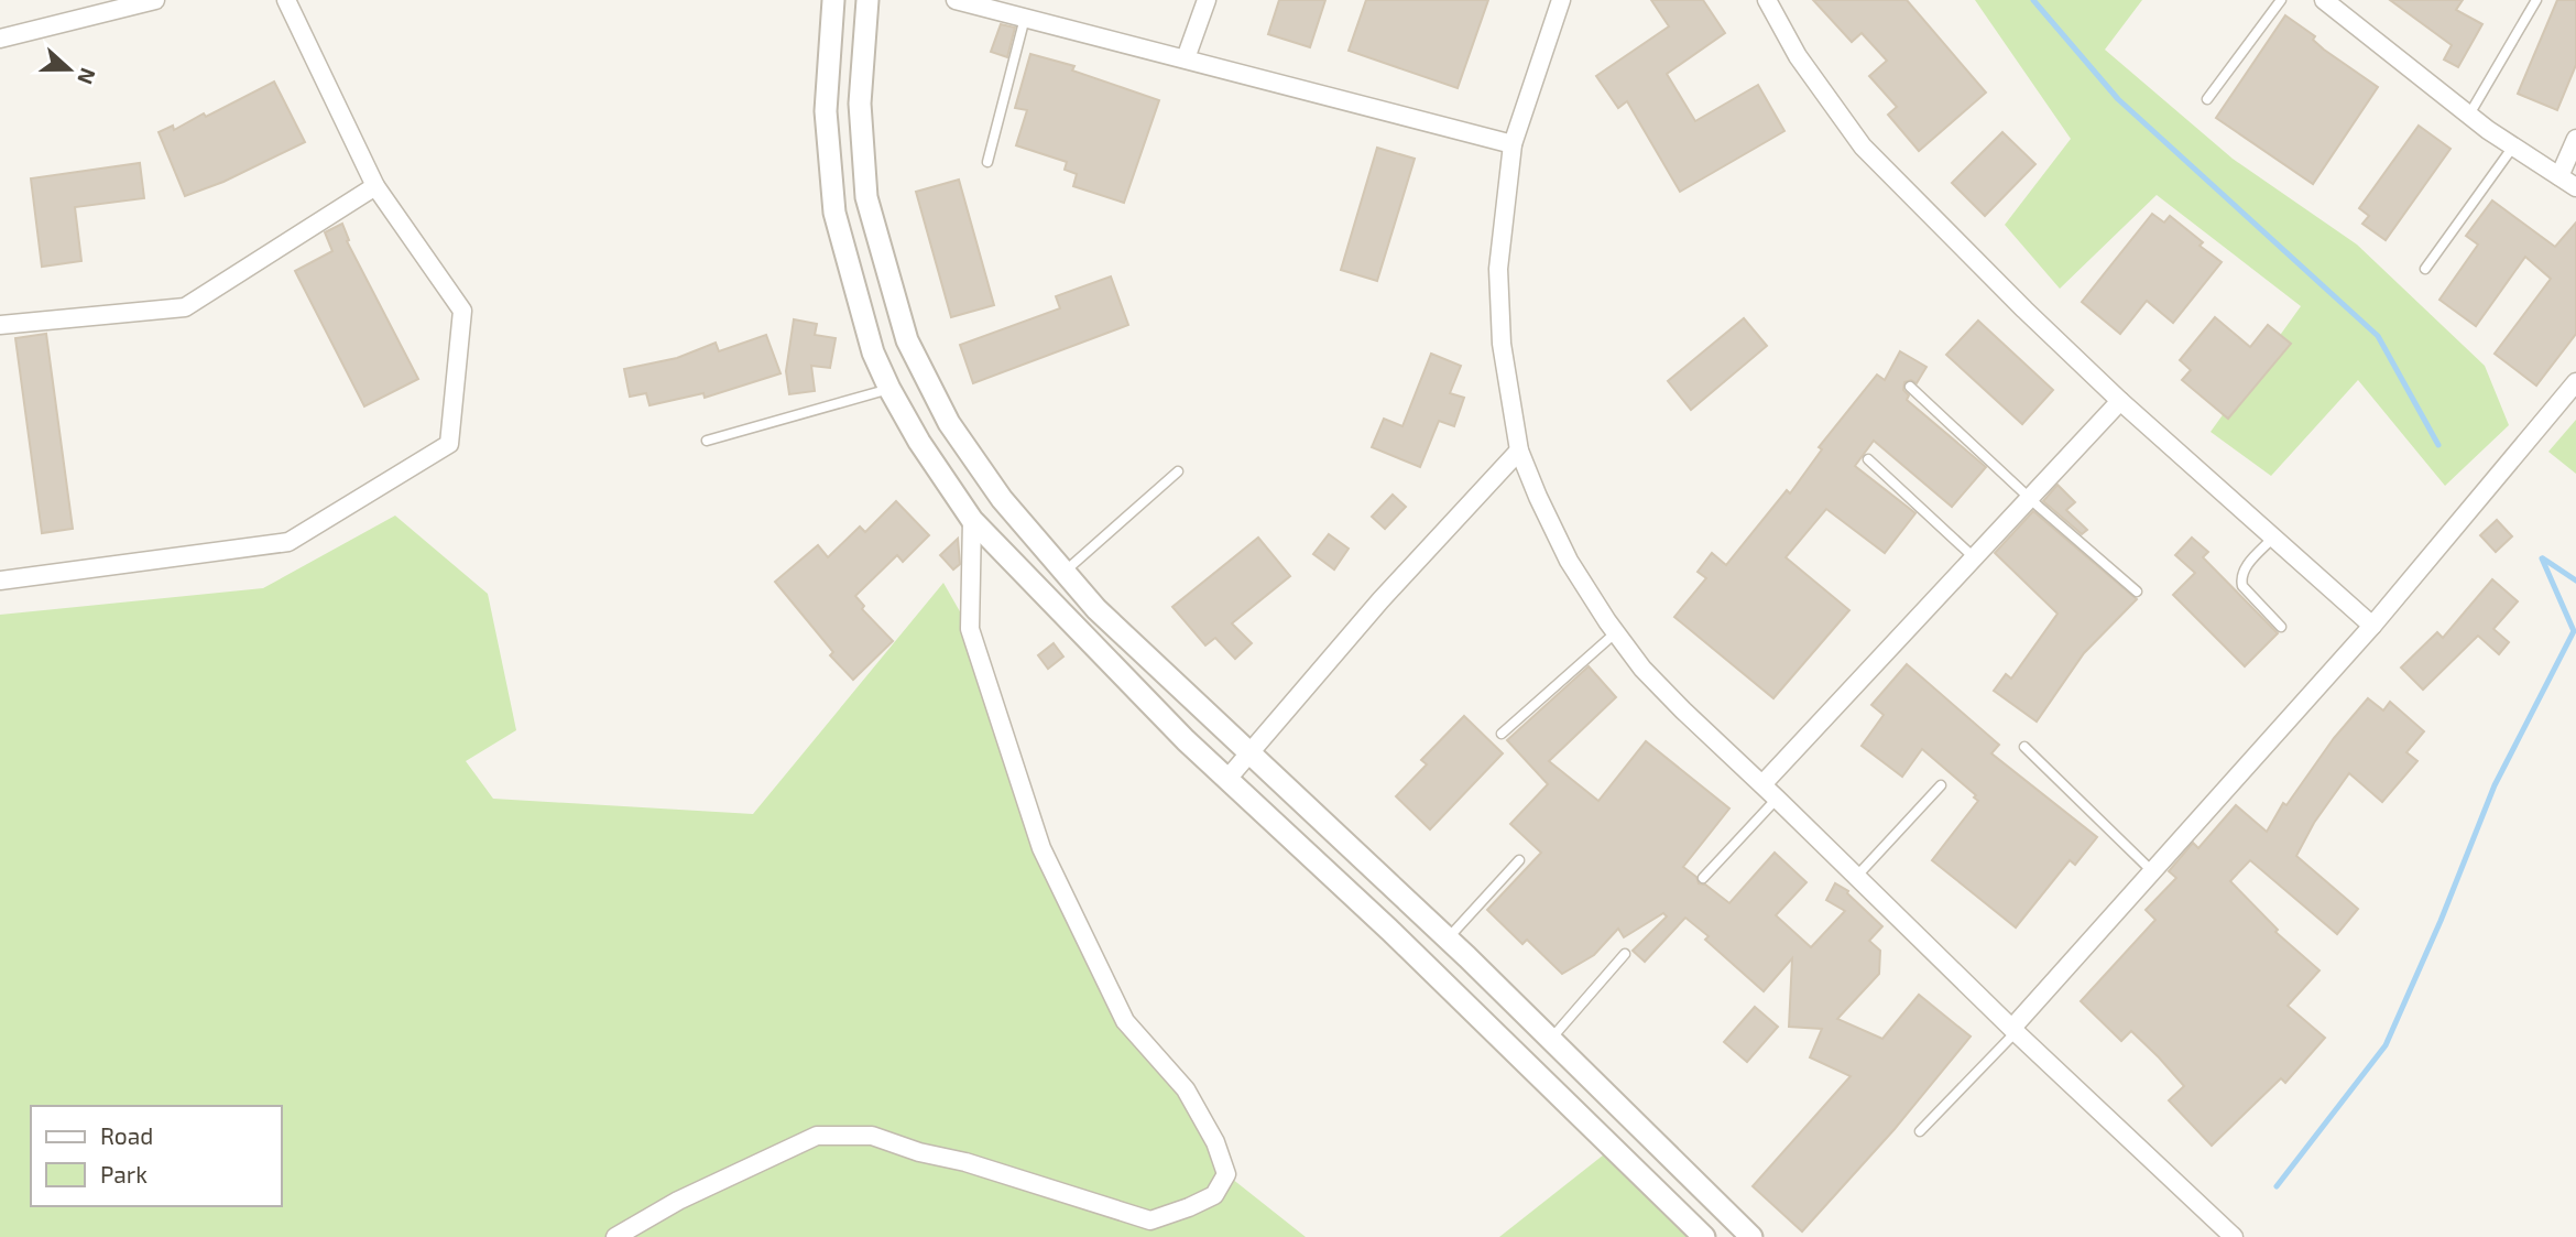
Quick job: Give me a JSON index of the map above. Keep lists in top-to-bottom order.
{
  "legend": ["Road", "Park"],
  "north": "right"
}
